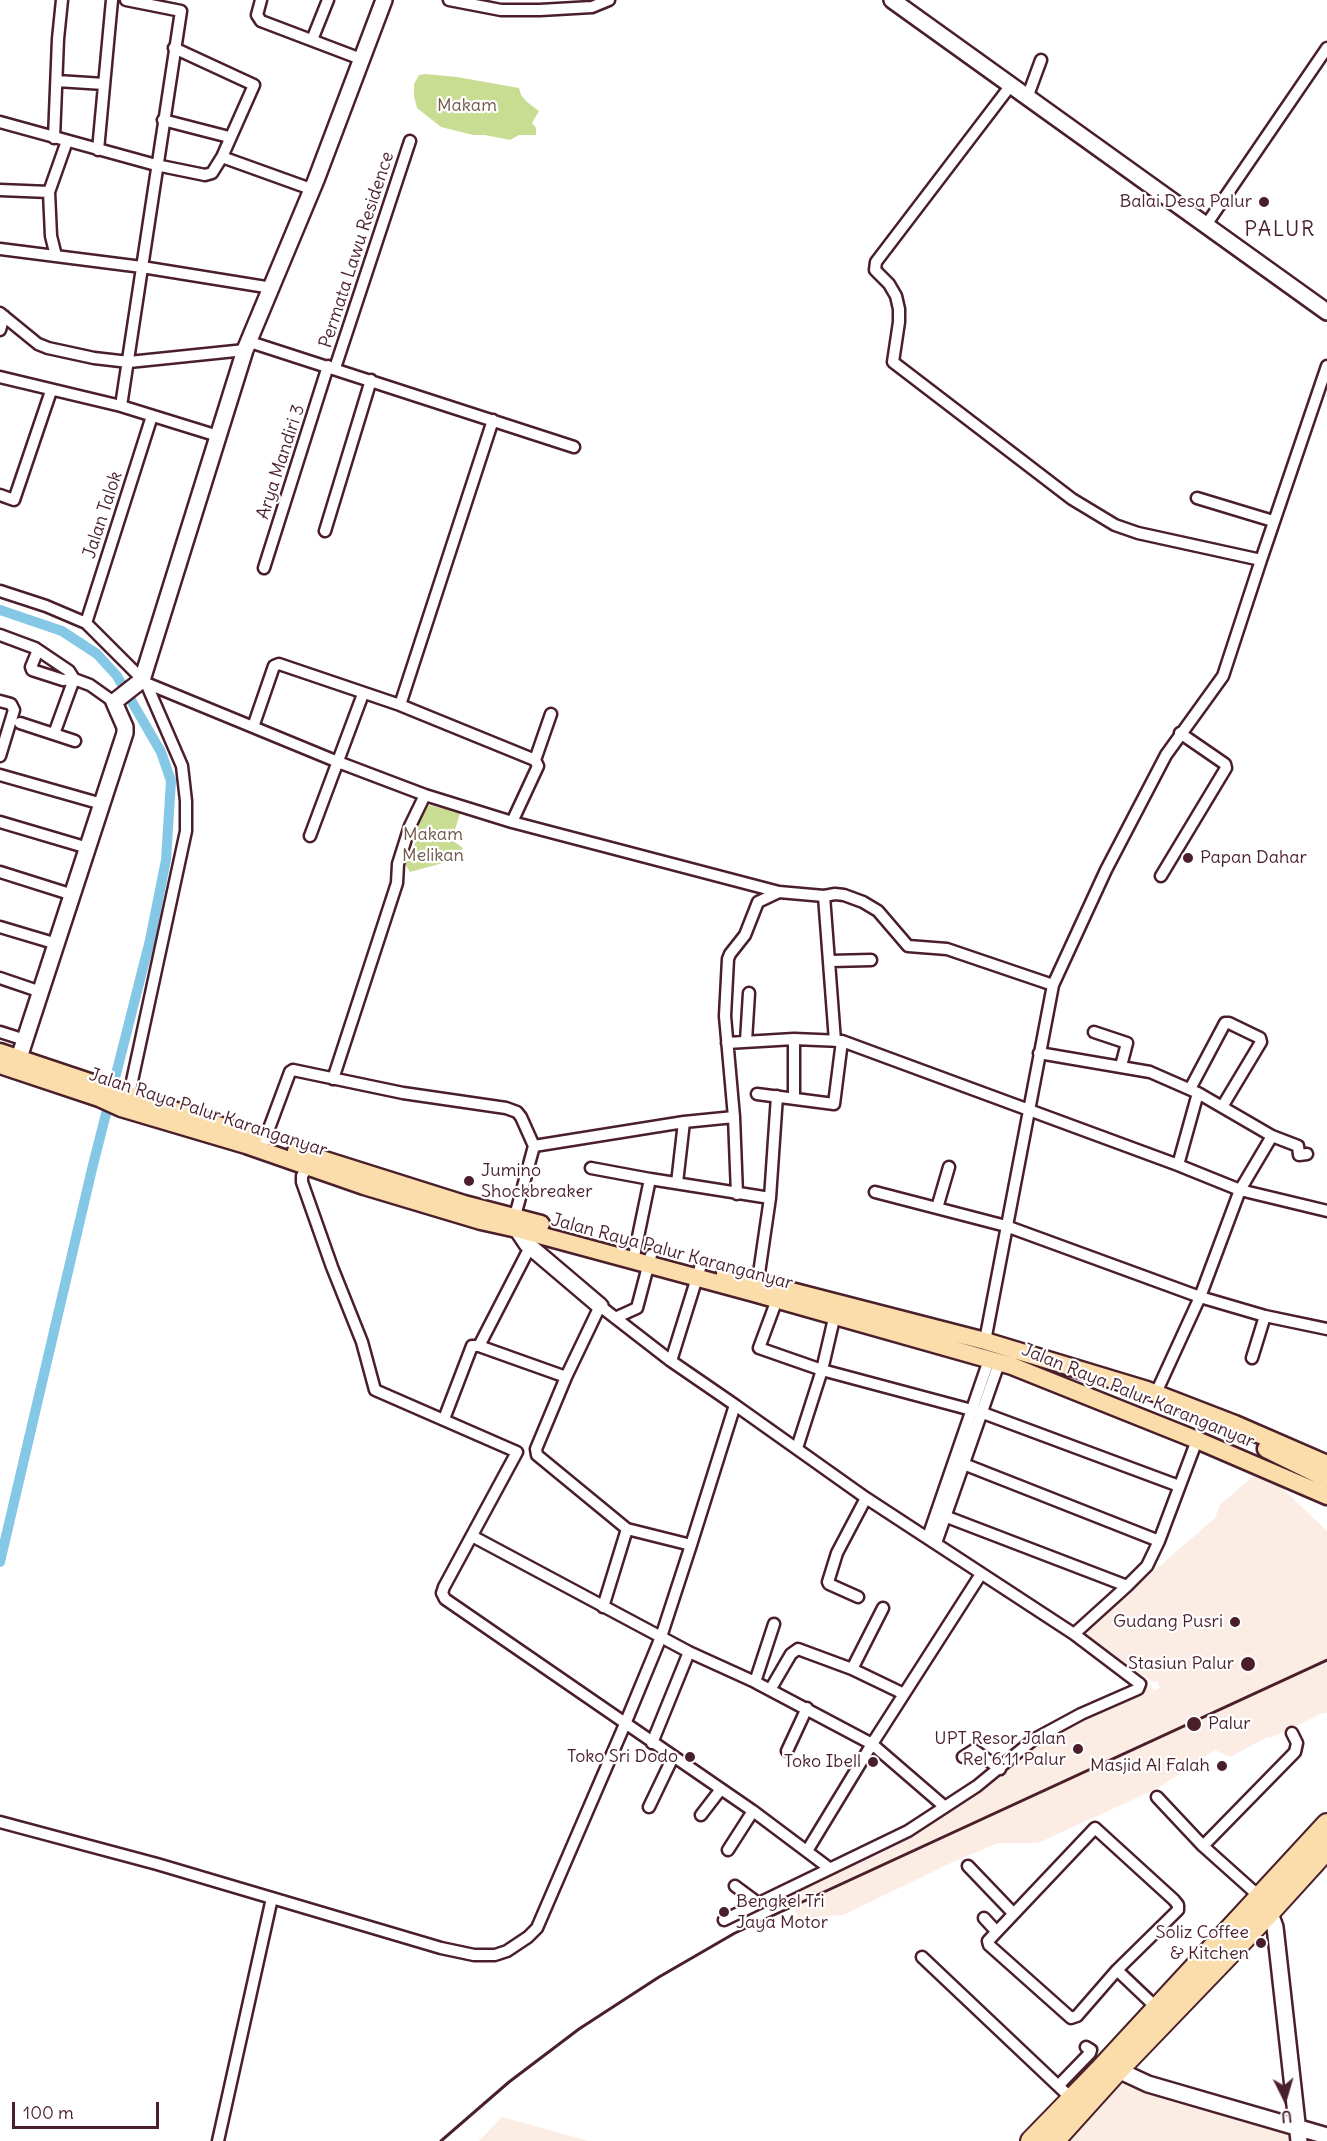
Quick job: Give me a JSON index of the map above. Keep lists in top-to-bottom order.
{
  "streets": {
    "main road": ["Jalan Raya Palur Karanganyar"],
    "street": ["Permata Lawu Residence", "Arya Mandiri 3", "Jalan Talok"]
  },
  "crossings": [
    ["Permata Lawu Residence", "Arya Mandiri 3"]
  ],
  "districts": ["PALUR"],
  "parks": ["Makam", "Makam Melikan"],
  "places": [
    "Balai Desa Palur",
    "Papan Dahar",
    "Jumino Shockbreaker",
    "Gudang Pusri",
    "Stasiun Palur",
    "Palur",
    "UPT Resor Jalan Rel 6.11 Palur",
    "Toko Sri Dodo",
    "Toko Ibell",
    "Masjid Al Falah",
    "Bengkel Tri Jaya Motor",
    "Soliz Coffee & Kitchen"
  ],
  "scale_bar": "100 m",
  "north": "bottom"
}
